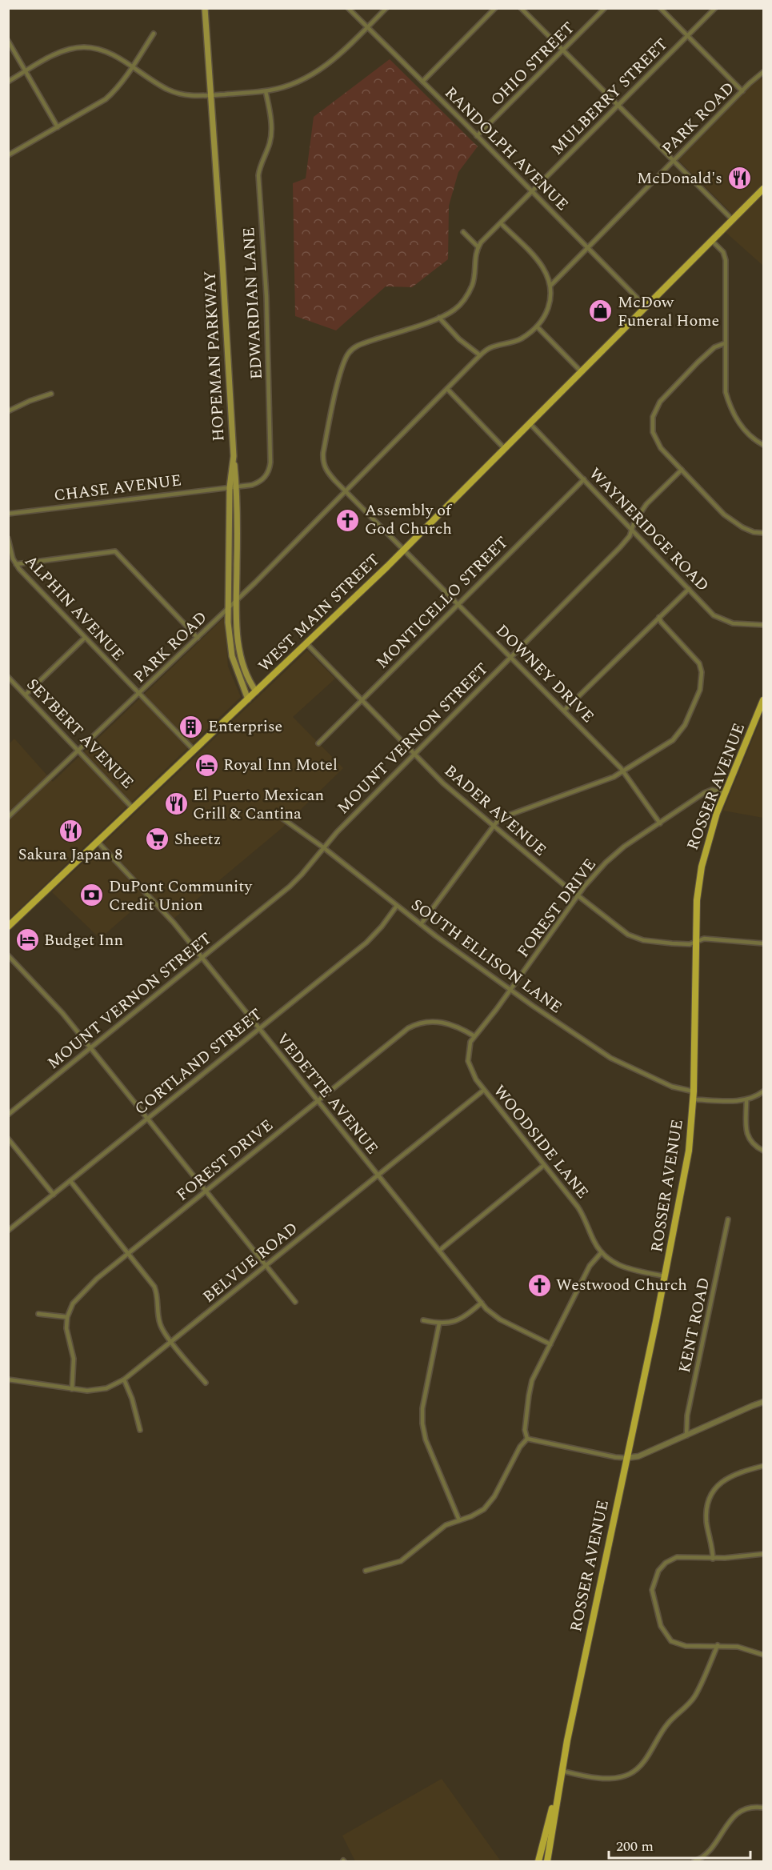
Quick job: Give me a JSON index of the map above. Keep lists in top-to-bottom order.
{
  "streets": {
    "main road": ["HOPEMAN PARKWAY", "WEST MAIN STREET", "ROSSER AVENUE"],
    "street": [
      "OHIO STREET",
      "MULBERRY STREET",
      "PARK ROAD",
      "RANDOLPH AVENUE",
      "EDWARDIAN LANE",
      "CHASE AVENUE",
      "WAYNERIDGE ROAD",
      "MONTICELLO STREET",
      "ALPHIN AVENUE",
      "DOWNEY DRIVE",
      "SEYBERT AVENUE",
      "MOUNT VERNON STREET",
      "BADER AVENUE",
      "FOREST DRIVE",
      "SOUTH ELLISON LANE",
      "CORTLAND STREET",
      "VEDETTE AVENUE",
      "WOODSIDE LANE",
      "BELVUE ROAD",
      "KENT ROAD"
    ]
  },
  "crossings": [
    ["OHIO STREET", "RANDOLPH AVENUE"],
    ["MULBERRY STREET", "RANDOLPH AVENUE"],
    ["PARK ROAD", "RANDOLPH AVENUE"],
    ["PARK ROAD", "HOPEMAN PARKWAY"],
    ["PARK ROAD", "ALPHIN AVENUE"],
    ["PARK ROAD", "DOWNEY DRIVE"],
    ["PARK ROAD", "SEYBERT AVENUE"],
    ["RANDOLPH AVENUE", "WEST MAIN STREET"],
    ["EDWARDIAN LANE", "HOPEMAN PARKWAY"],
    ["EDWARDIAN LANE", "CHASE AVENUE"],
    ["HOPEMAN PARKWAY", "CHASE AVENUE"],
    ["HOPEMAN PARKWAY", "WEST MAIN STREET"],
    ["WAYNERIDGE ROAD", "MONTICELLO STREET"],
    ["WAYNERIDGE ROAD", "WEST MAIN STREET"],
    ["WAYNERIDGE ROAD", "MOUNT VERNON STREET"],
    ["MONTICELLO STREET", "DOWNEY DRIVE"],
    ["MONTICELLO STREET", "BADER AVENUE"],
    ["ALPHIN AVENUE", "WEST MAIN STREET"],
    ["WEST MAIN STREET", "DOWNEY DRIVE"],
    ["WEST MAIN STREET", "SEYBERT AVENUE"],
    ["WEST MAIN STREET", "BADER AVENUE"],
    ["WEST MAIN STREET", "VEDETTE AVENUE"],
    ["DOWNEY DRIVE", "MOUNT VERNON STREET"],
    ["DOWNEY DRIVE", "FOREST DRIVE"],
    ["MOUNT VERNON STREET", "BADER AVENUE"],
    ["MOUNT VERNON STREET", "SOUTH ELLISON LANE"],
    ["MOUNT VERNON STREET", "VEDETTE AVENUE"],
    ["ROSSER AVENUE", "BADER AVENUE"],
    ["ROSSER AVENUE", "FOREST DRIVE"],
    ["ROSSER AVENUE", "SOUTH ELLISON LANE"],
    ["ROSSER AVENUE", "WOODSIDE LANE"],
    ["BADER AVENUE", "FOREST DRIVE"],
    ["FOREST DRIVE", "SOUTH ELLISON LANE"],
    ["FOREST DRIVE", "VEDETTE AVENUE"],
    ["FOREST DRIVE", "WOODSIDE LANE"],
    ["SOUTH ELLISON LANE", "CORTLAND STREET"],
    ["SOUTH ELLISON LANE", "WOODSIDE LANE"],
    ["CORTLAND STREET", "VEDETTE AVENUE"],
    ["VEDETTE AVENUE", "BELVUE ROAD"],
    ["WOODSIDE LANE", "BELVUE ROAD"]
  ],
  "places": {
    "restaurant": ["McDonald's", "El Puerto Mexican Grill & Cantina", "Sakura Japan 8"],
    "shop": ["McDow Funeral Home"],
    "church": ["Assembly of God Church", "Westwood Church"],
    "building": ["Enterprise"],
    "hotel": ["Royal Inn Motel", "Budget Inn"],
    "supermarket": ["Sheetz"],
    "bank": ["DuPont Community Credit Union"]
  },
  "scale_bar": "200 m"
}
